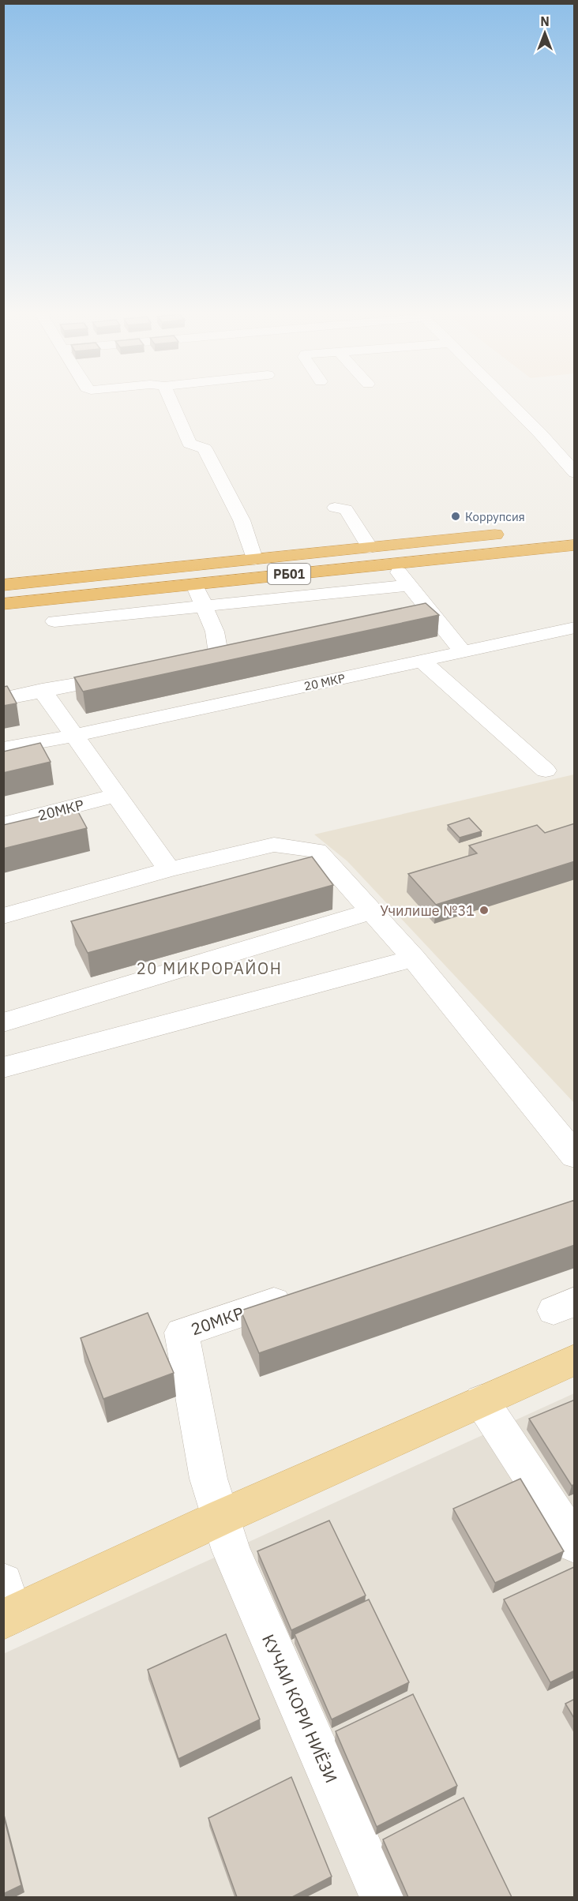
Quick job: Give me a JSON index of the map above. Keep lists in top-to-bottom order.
{
  "streets": {
    "highway": ["РБ01"],
    "street": ["20 МКР", "20МКР", "КУЧАИ КОРИ НИЁЗИ"]
  },
  "crossings": [
    ["20МКР", "КУЧАИ КОРИ НИЁЗИ"]
  ],
  "districts": ["20 МИКРОРАЙОН"],
  "places": ["Коррупсия", "Училише №31"],
  "north": "top"
}
